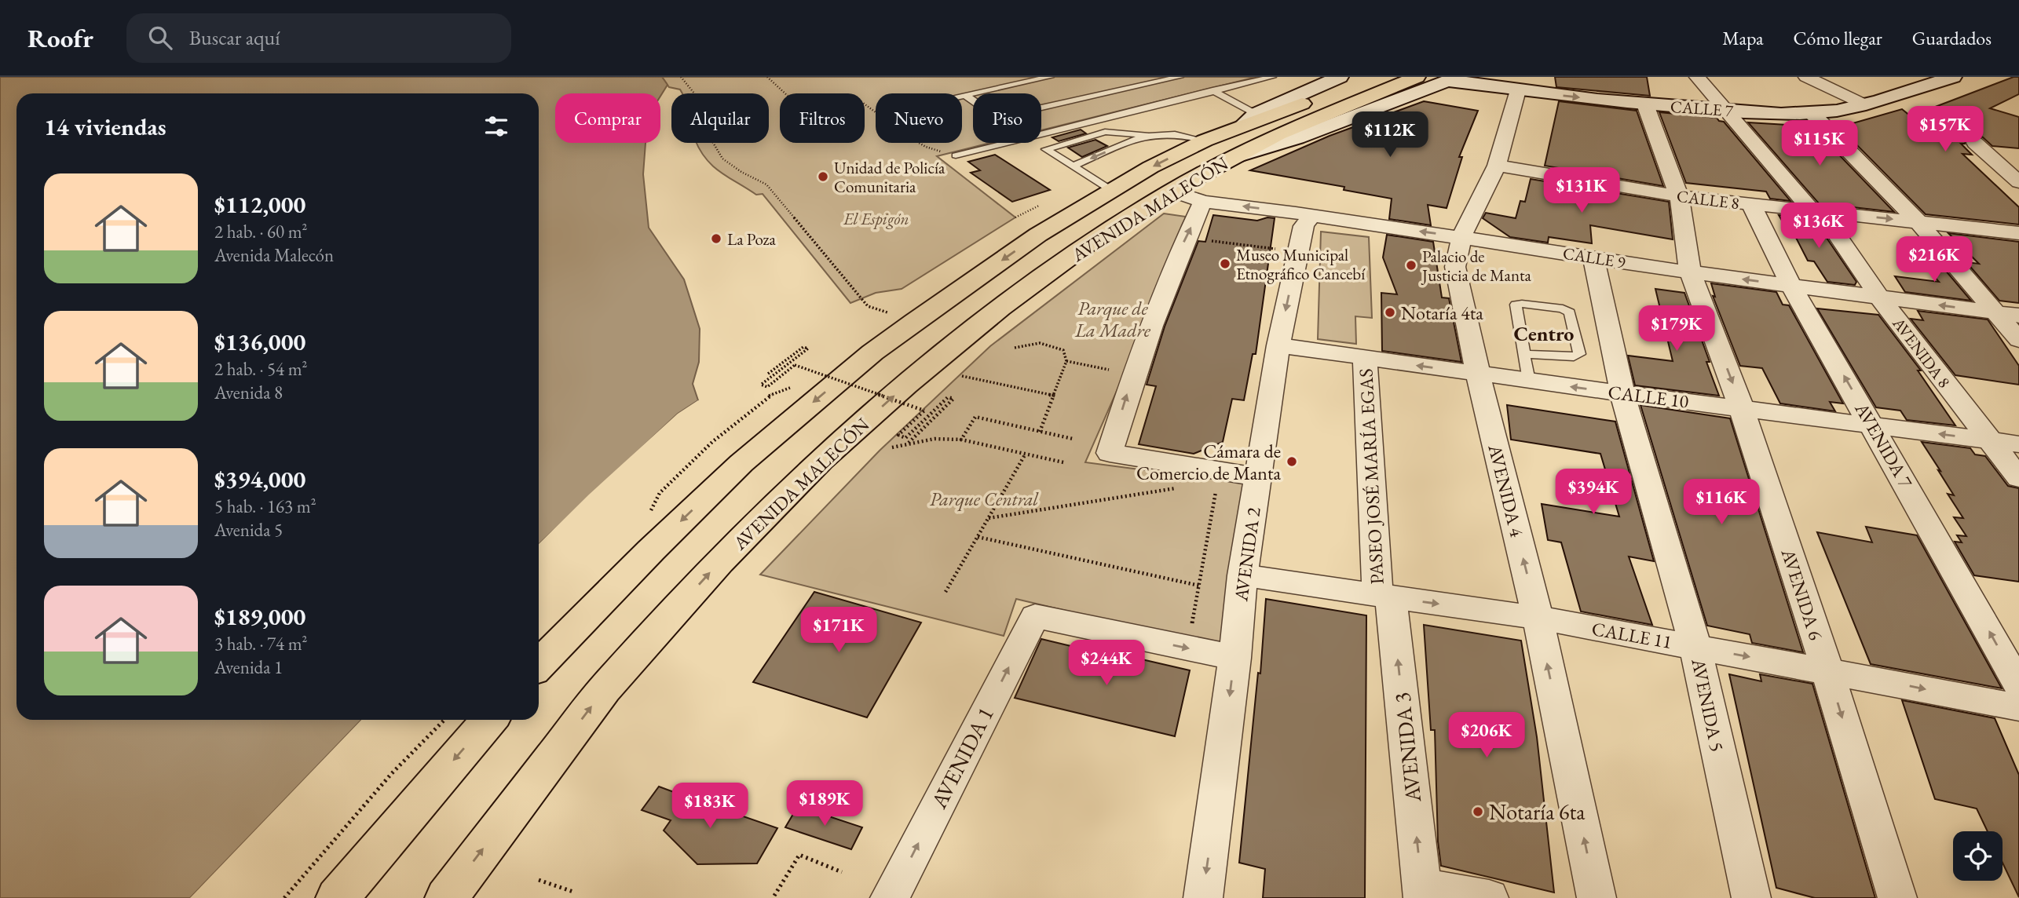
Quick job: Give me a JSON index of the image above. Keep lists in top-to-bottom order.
{
  "streets": {
    "main road": ["AVENIDA MALECÓN"],
    "street": [
      "CALLE 7",
      "CALLE 8",
      "CALLE 9",
      "AVENIDA 8",
      "CALLE 10",
      "AVENIDA 7",
      "PASEO JOSÉ MARÍA EGAS",
      "AVENIDA 4",
      "AVENIDA 2",
      "AVENIDA 6",
      "CALLE 11",
      "AVENIDA 5",
      "AVENIDA 3",
      "AVENIDA 1"
    ]
  },
  "crossings": [
    ["CALLE 7", "AVENIDA MALECÓN"],
    ["CALLE 7", "AVENIDA 8"],
    ["CALLE 7", "AVENIDA 4"],
    ["CALLE 7", "AVENIDA 6"],
    ["CALLE 8", "AVENIDA 8"],
    ["CALLE 8", "AVENIDA 7"],
    ["CALLE 8", "AVENIDA 4"],
    ["CALLE 8", "AVENIDA 6"],
    ["AVENIDA MALECÓN", "CALLE 9"],
    ["CALLE 9", "AVENIDA 8"],
    ["CALLE 9", "AVENIDA 7"],
    ["CALLE 9", "AVENIDA 4"],
    ["CALLE 9", "AVENIDA 2"],
    ["CALLE 9", "AVENIDA 6"],
    ["CALLE 9", "AVENIDA 5"],
    ["AVENIDA 8", "CALLE 10"],
    ["CALLE 10", "AVENIDA 7"],
    ["CALLE 10", "PASEO JOSÉ MARÍA EGAS"],
    ["CALLE 10", "AVENIDA 4"],
    ["CALLE 10", "AVENIDA 2"],
    ["CALLE 10", "AVENIDA 6"],
    ["CALLE 10", "AVENIDA 5"],
    ["PASEO JOSÉ MARÍA EGAS", "CALLE 11"],
    ["PASEO JOSÉ MARÍA EGAS", "AVENIDA 3"],
    ["AVENIDA 4", "CALLE 11"],
    ["AVENIDA 2", "CALLE 11"],
    ["AVENIDA 2", "AVENIDA 1"],
    ["AVENIDA 6", "CALLE 11"],
    ["CALLE 11", "AVENIDA 5"],
    ["CALLE 11", "AVENIDA 3"]
  ],
  "one_way": [
    "CALLE 9",
    "CALLE 10",
    "AVENIDA 4",
    "AVENIDA 2",
    "AVENIDA 6",
    "CALLE 11",
    "AVENIDA 3",
    "AVENIDA 1"
  ],
  "districts": ["Centro"],
  "parks": ["El Espigón", "Parque de La Madre", "Parque Central"],
  "places": [
    "Unidad de Policía Comunitaria",
    "La Poza",
    "Museo Municipal Etnográfico Cancebí",
    "Palacio de Justicia de Manta",
    "Notaría 4ta",
    "Cámara de Comercio de Manta",
    "Notaría 6ta"
  ],
  "page": {
    "header": "Roofr",
    "search": "Buscar aquí",
    "nav": ["Mapa", "Cómo llegar", "Guardados"],
    "chip": [
      "Comprar",
      "Alquilar",
      "Filtros",
      "Nuevo",
      "Piso"
    ],
    "heading": "14 viviendas",
    "price": [
      "$157K",
      "$112K",
      "$115K",
      "$131K",
      "$136K",
      "$216K",
      "$179K",
      "$394K",
      "$116K",
      "$171K",
      "$244K",
      "$206K",
      "$189K",
      "$183K"
    ],
    "list": [
      {
        "name": "$112,000",
        "note": "2 hab. · 60 m² · Avenida Malecón"
      },
      {
        "name": "$136,000",
        "note": "2 hab. · 54 m² · Avenida 8"
      },
      {
        "name": "$394,000",
        "note": "5 hab. · 163 m² · Avenida 5"
      },
      {
        "name": "$189,000",
        "note": "3 hab. · 74 m² · Avenida 1"
      }
    ]
  }
}
